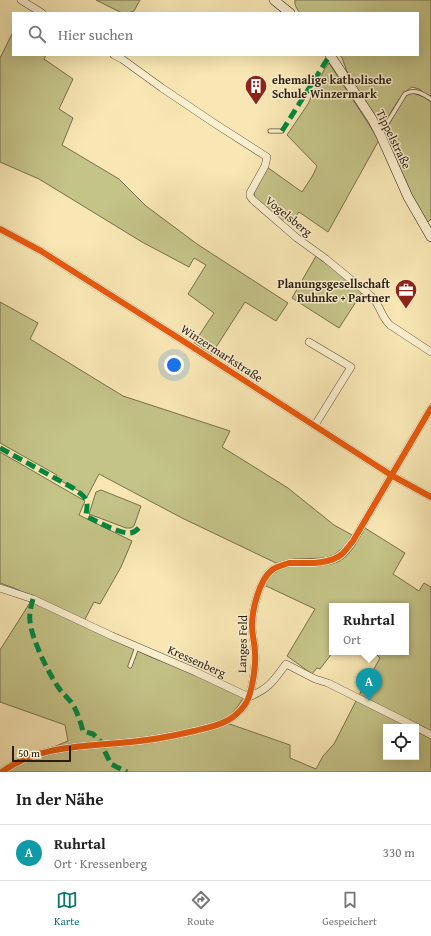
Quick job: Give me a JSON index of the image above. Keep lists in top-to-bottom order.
{
  "streets": {
    "street": [
      "Tippelstraße",
      "Vogelsberg",
      "Winzermarkstraße",
      "Langes Feld",
      "Kressenberg"
    ]
  },
  "crossings": [
    ["Winzermarkstraße", "Langes Feld"],
    ["Langes Feld", "Kressenberg"]
  ],
  "places": {
    "building": ["ehemalige katholische Schule Winzermark"],
    "office": ["Planungsgesellschaft Ruhnke + Partner"]
  },
  "scale_bar": "50 m",
  "page": {
    "search": "Hier suchen",
    "popup": ["Ruhrtal", "Ort"],
    "pins": "A",
    "scale": "50 m",
    "heading": "In der Nähe",
    "list": [
      {
        "mark": "A",
        "name": "Ruhrtal",
        "note": "Ort · Kressenberg",
        "value": "330 m"
      }
    ],
    "nav": ["Karte", "Route", "Gespeichert"]
  }
}
